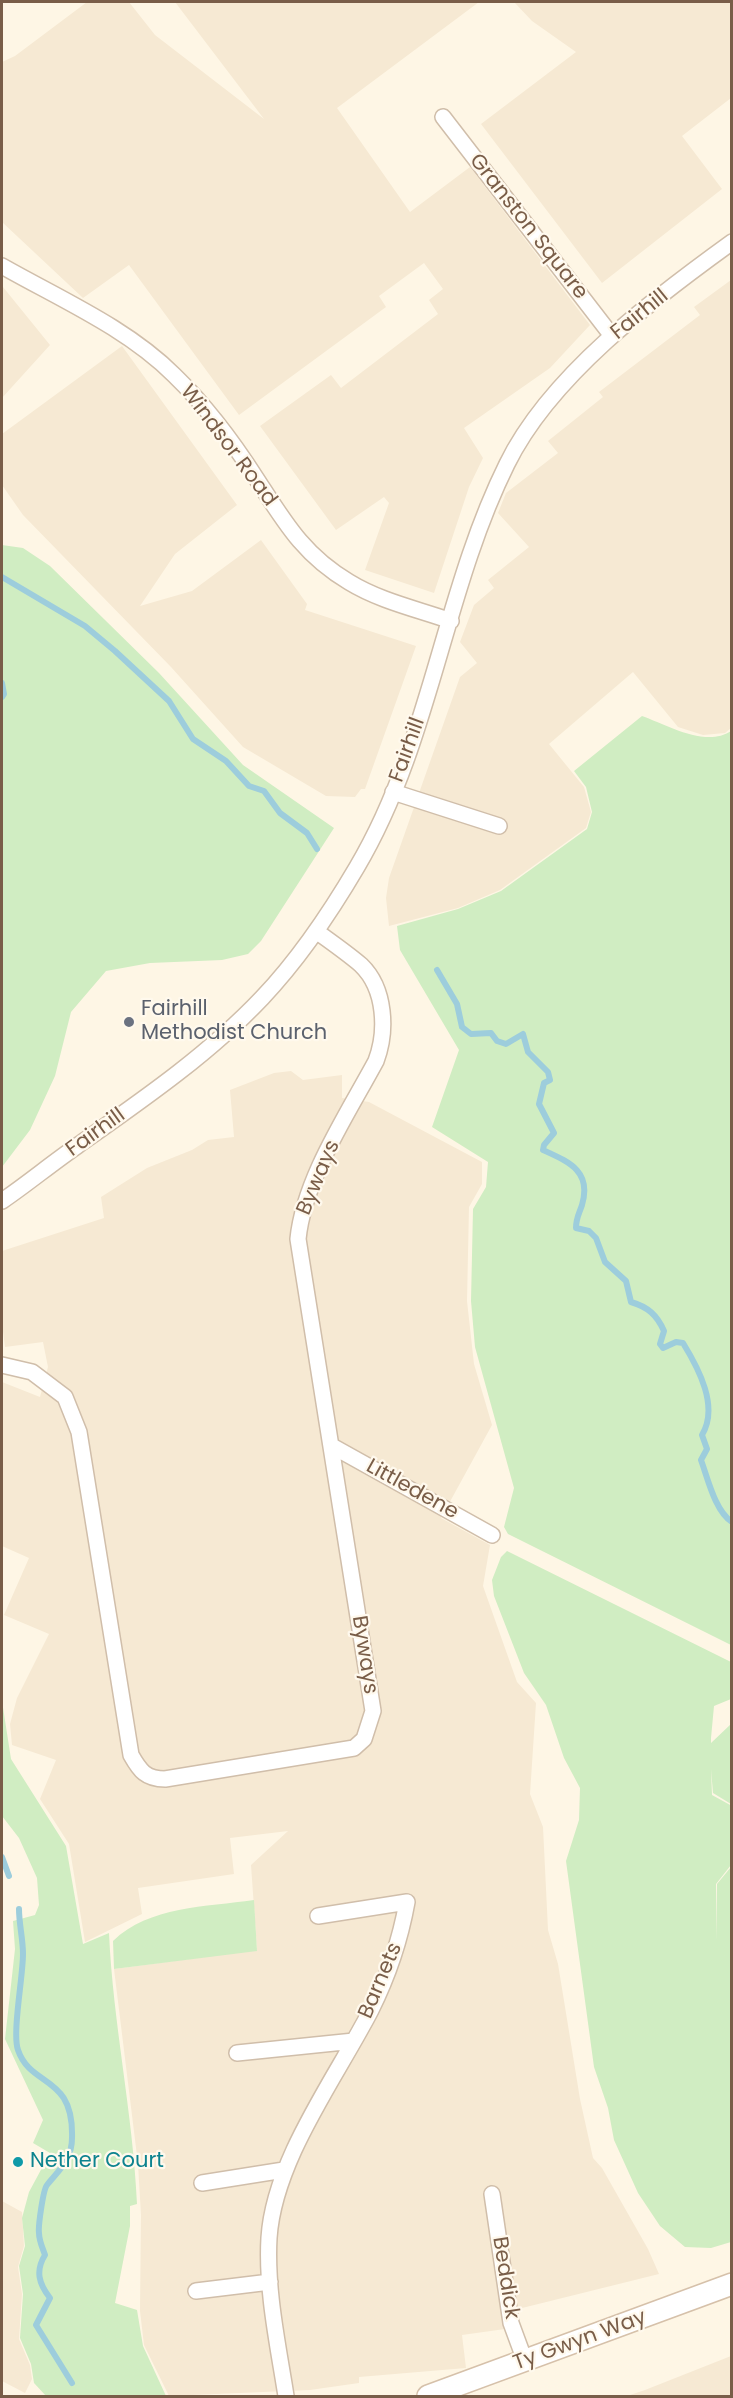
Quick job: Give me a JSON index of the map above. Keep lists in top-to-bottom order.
{
  "streets": {
    "street": [
      "Granston Square",
      "Fairhill",
      "Windsor Road",
      "Byways",
      "Littledene",
      "Barnets",
      "Beddick",
      "Ty Gwyn Way"
    ]
  },
  "crossings": [
    ["Granston Square", "Fairhill"],
    ["Fairhill", "Windsor Road"],
    ["Fairhill", "Byways"],
    ["Byways", "Littledene"],
    ["Beddick", "Ty Gwyn Way"]
  ],
  "places": ["Fairhill Methodist Church", "Nether Court"]
}
